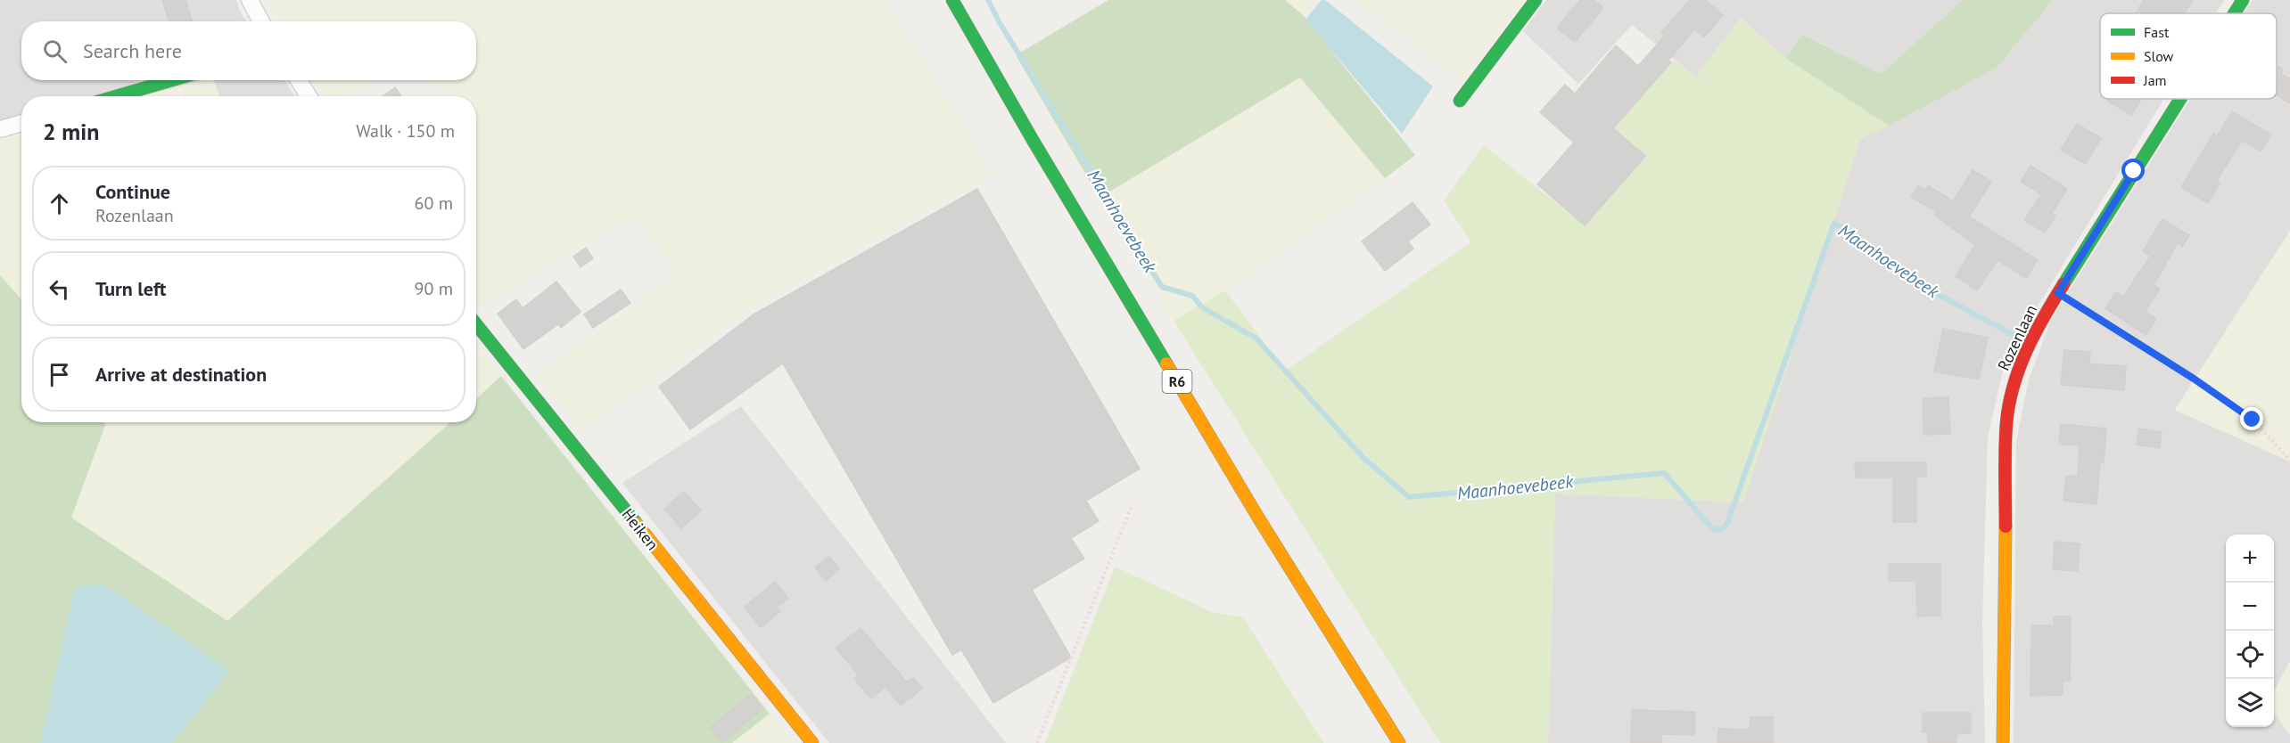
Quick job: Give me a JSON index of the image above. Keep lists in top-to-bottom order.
{
  "streets": {
    "street": ["Rozenlaan", "R6", "Heiken"]
  },
  "water": ["Maanhoevebeek"],
  "legend": ["Fast", "Slow", "Jam"],
  "page": {
    "search": "Search here",
    "heading": ["2 min", "Walk · 150 m"],
    "list": [
      ["Continue", "Rozenlaan", "60 m"],
      ["Turn left", "90 m"],
      "Arrive at destination"
    ],
    "map_buttons": ["+", "−"]
  }
}
